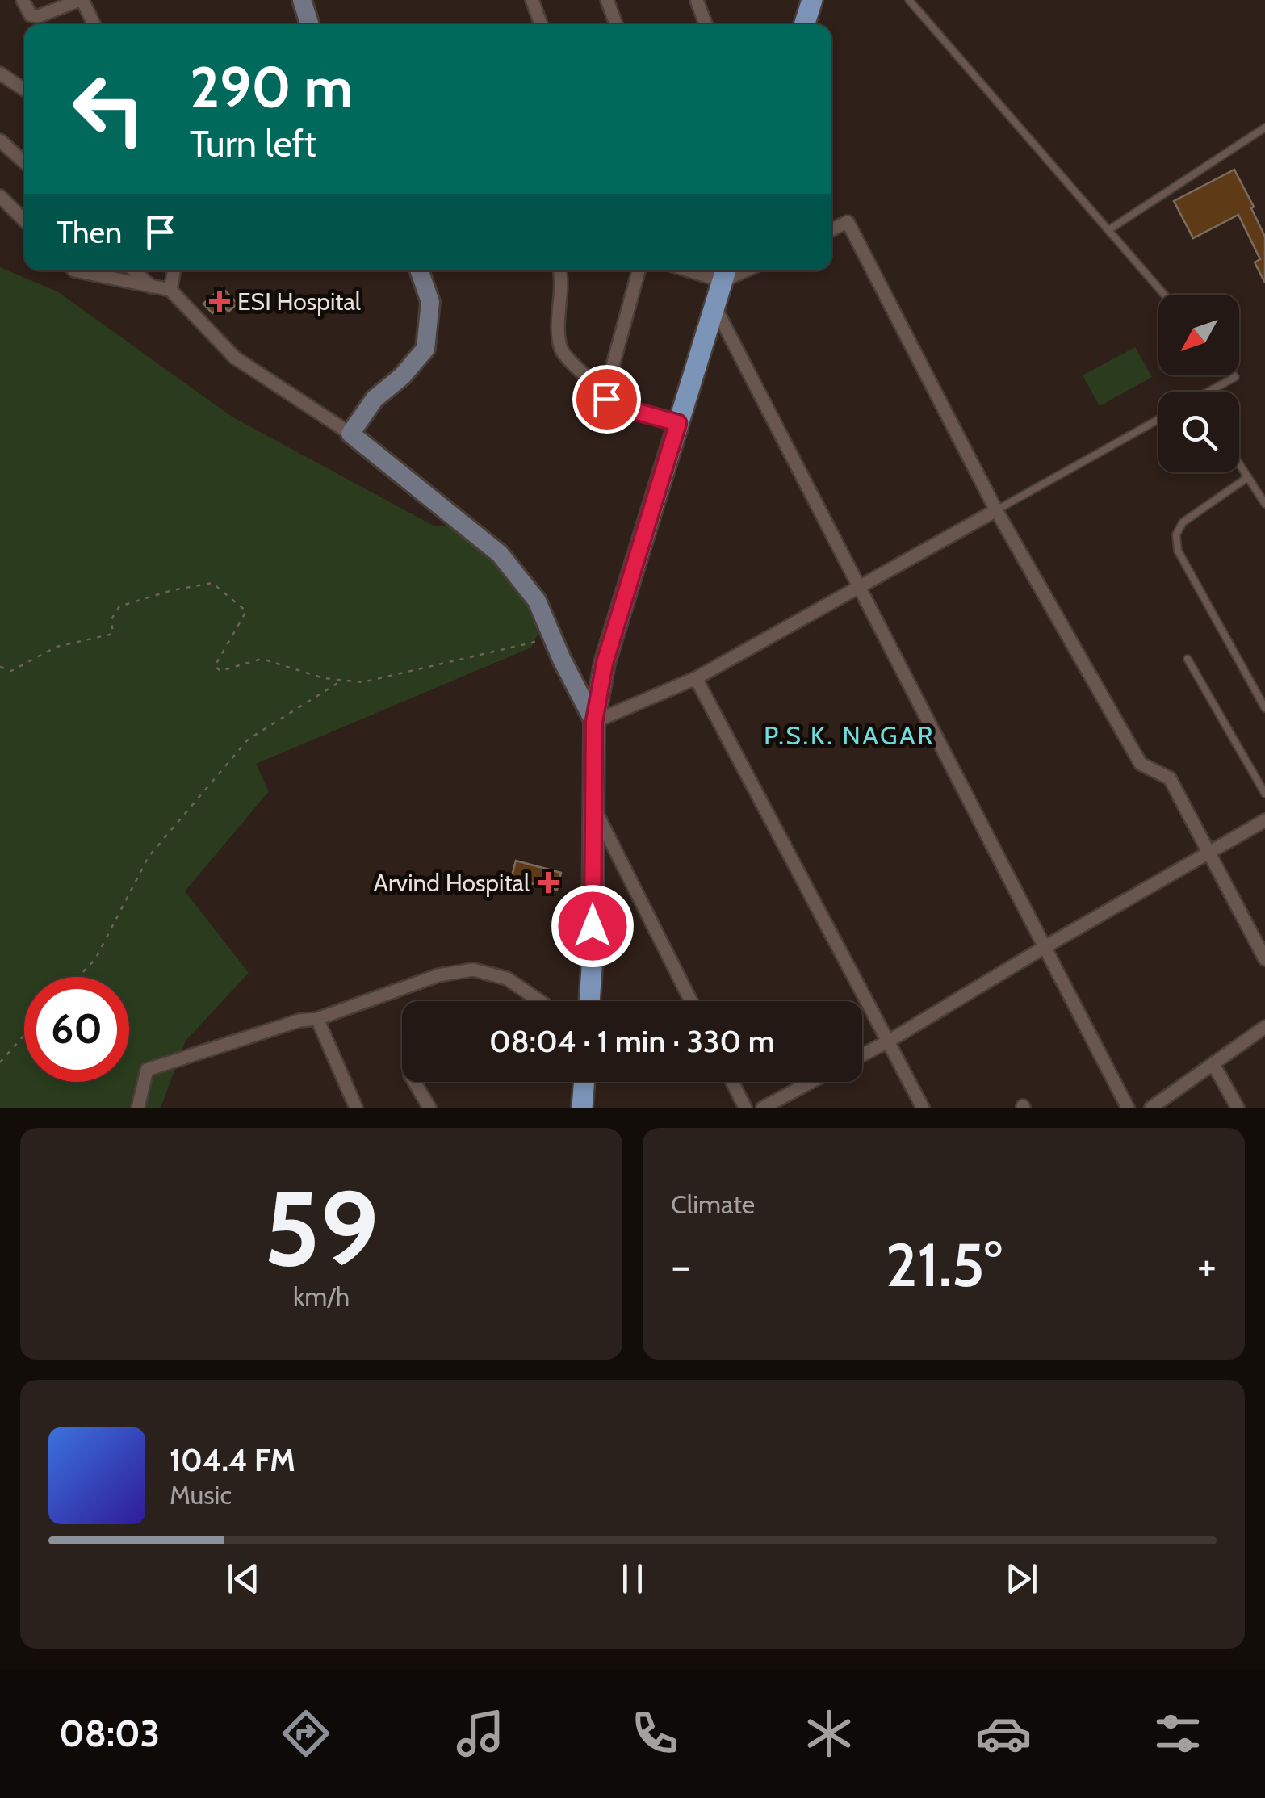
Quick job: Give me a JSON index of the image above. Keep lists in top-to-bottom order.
{
  "districts": ["P.S.K. NAGAR"],
  "places": {
    "health": ["ESI Hospital", "Arvind Hospital"]
  },
  "north": "bottom left",
  "page": {
    "turn": ["290 m", "Turn left"],
    "then": "Then",
    "limit": "60",
    "trip": "08:04 · 1 min · 330 m",
    "tile": [
      ["59", "km/h"],
      "Climate"
    ],
    "heat": ["−", "21.5°", "+"],
    "song": ["104.4 FM", "Music"],
    "tabs": "08:03"
  }
}
